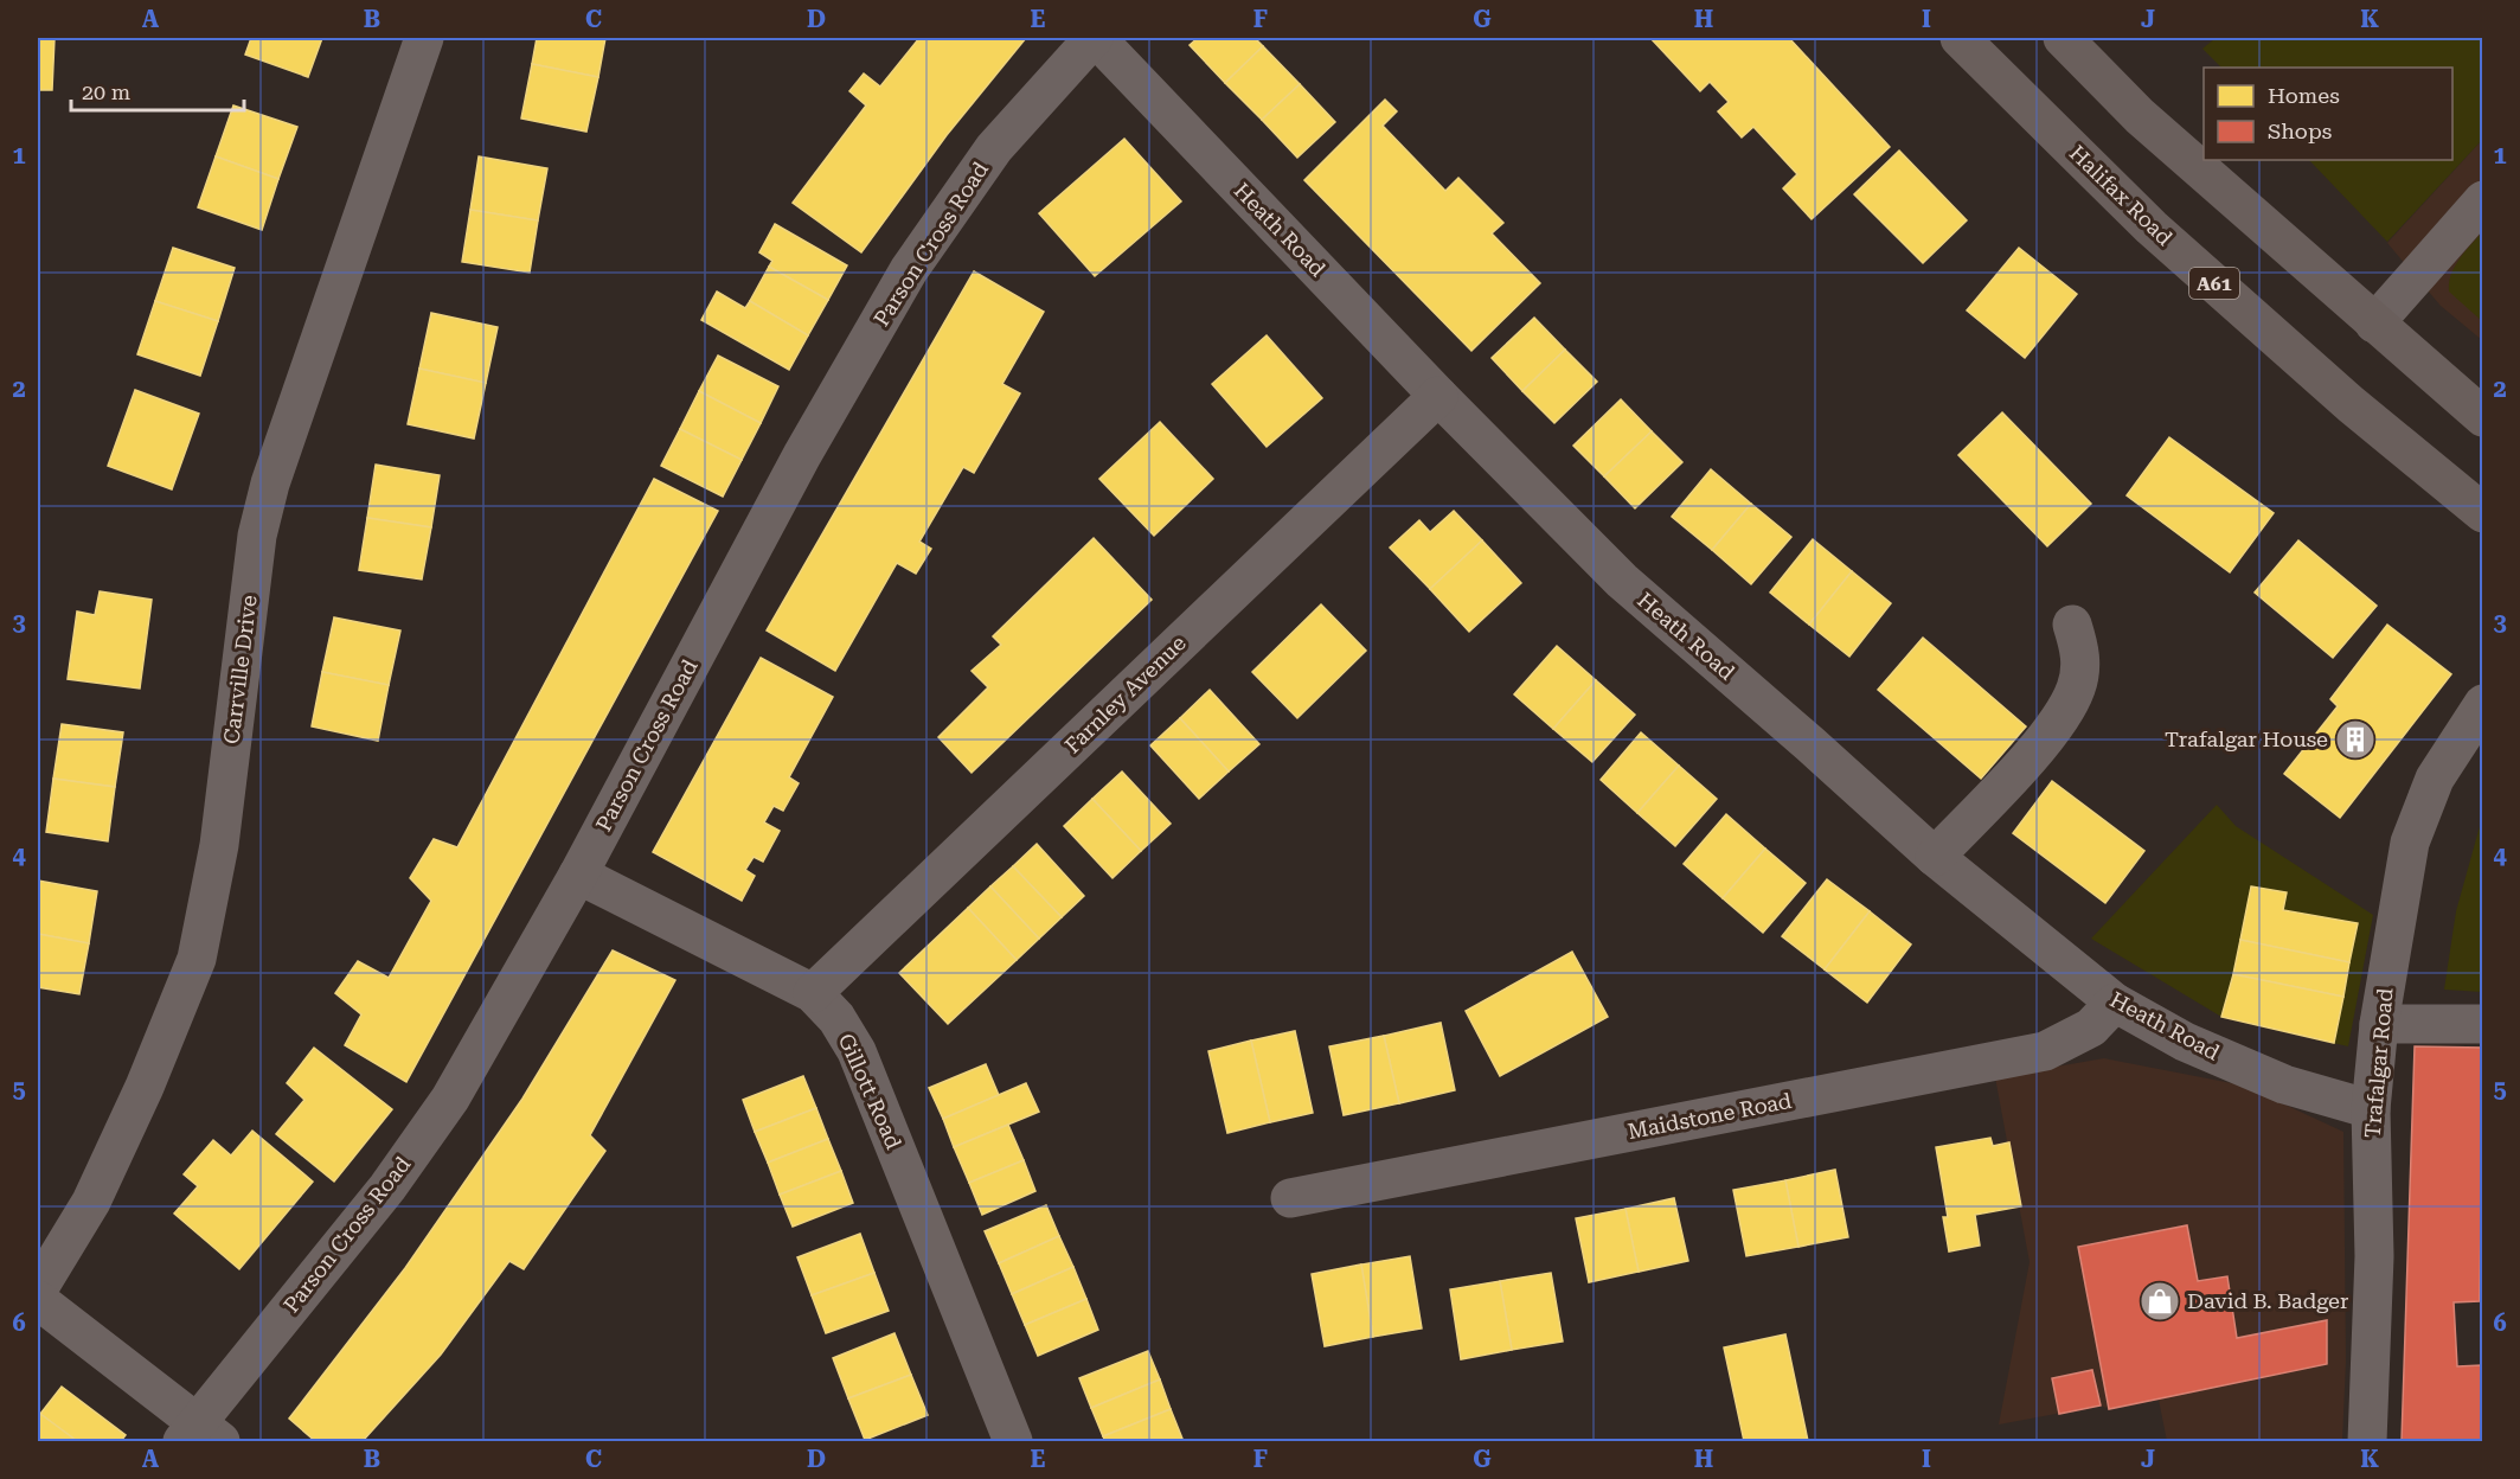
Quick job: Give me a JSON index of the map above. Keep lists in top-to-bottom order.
{
  "streets": {
    "highway": ["Halifax Road", "A61"],
    "street": [
      "Heath Road",
      "Parson Cross Road",
      "Carrville Drive",
      "Farnley Avenue",
      "Trafalgar Road",
      "Gillott Road",
      "Maidstone Road"
    ]
  },
  "crossings": [
    ["Heath Road", "Parson Cross Road"],
    ["Heath Road", "Farnley Avenue"],
    ["Heath Road", "Trafalgar Road"],
    ["Heath Road", "Maidstone Road"],
    ["Parson Cross Road", "Gillott Road"],
    ["Farnley Avenue", "Gillott Road"]
  ],
  "places": {
    "building": ["Trafalgar House"],
    "shop": ["David B. Badger"]
  },
  "legend": ["Homes", "Shops"],
  "scale_bar": "20 m",
  "grid": {
    "columns": [
      "A",
      "B",
      "C",
      "D",
      "E",
      "F",
      "G",
      "H",
      "I",
      "J",
      "K"
    ],
    "rows": [
      "1",
      "2",
      "3",
      "4",
      "5",
      "6"
    ]
  }
}
